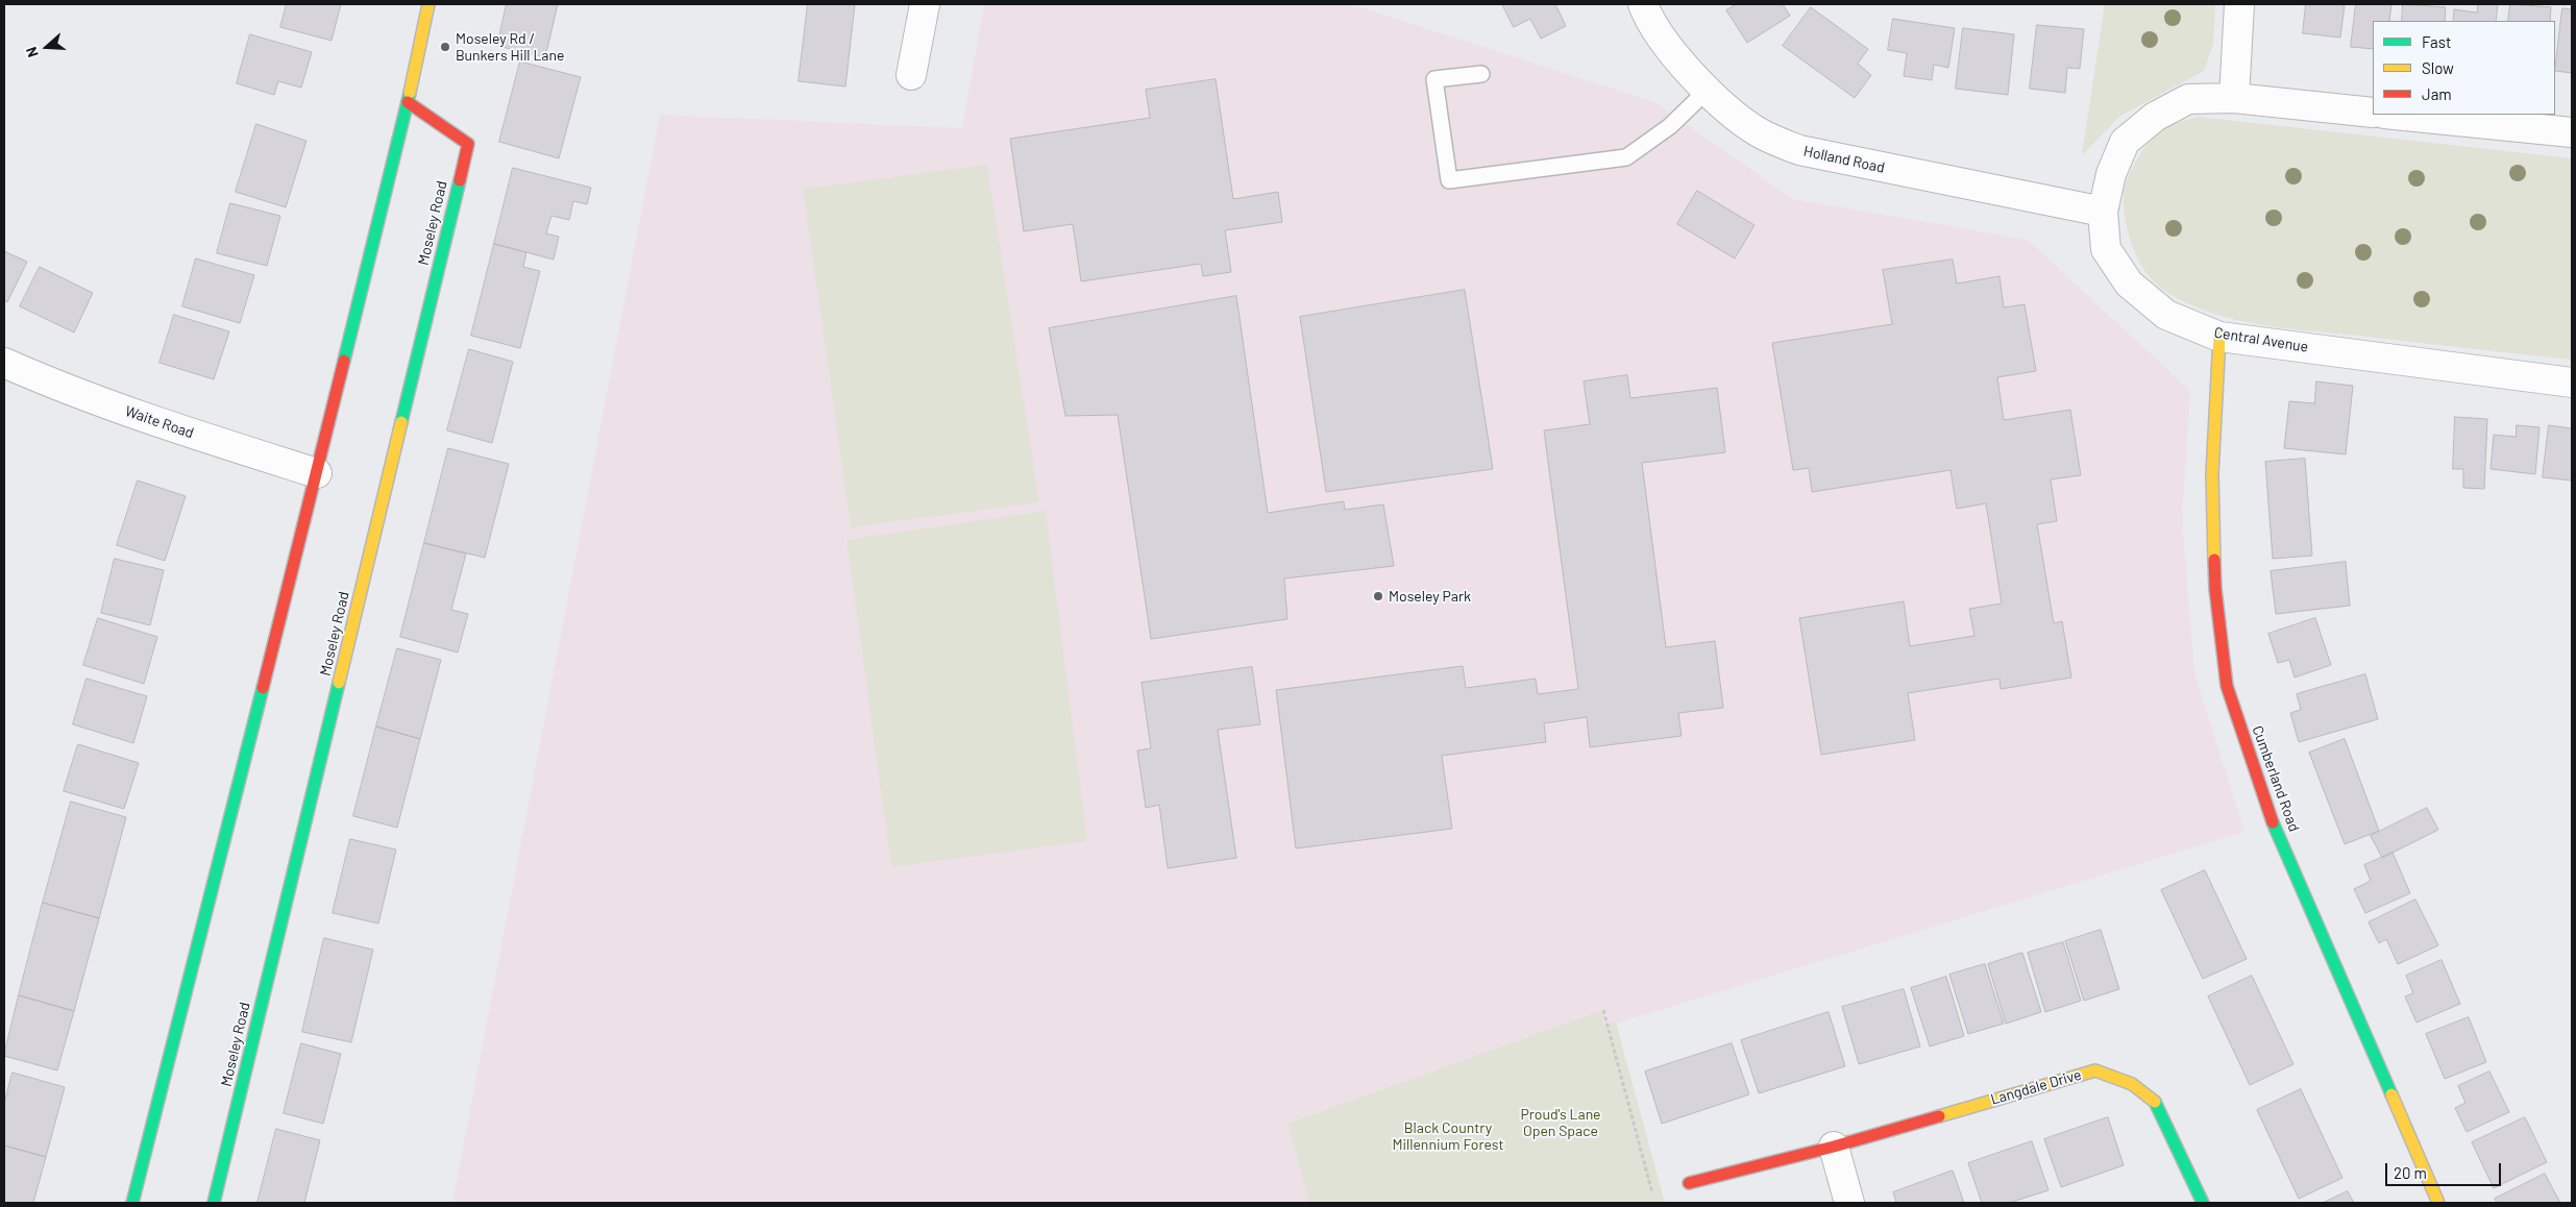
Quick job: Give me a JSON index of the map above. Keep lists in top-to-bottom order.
{
  "streets": {
    "street": [
      "Holland Road",
      "Moseley Road",
      "Central Avenue",
      "Waite Road",
      "Cumberland Road",
      "Langdale Drive"
    ]
  },
  "crossings": [
    ["Holland Road", "Central Avenue"],
    ["Central Avenue", "Cumberland Road"]
  ],
  "parks": ["Proud's Lane Open Space", "Black Country Millennium Forest"],
  "places": ["Moseley Rd / Bunkers Hill Lane", "Moseley Park"],
  "legend": ["Fast", "Slow", "Jam"],
  "scale_bar": "20 m",
  "north": "left"
}
